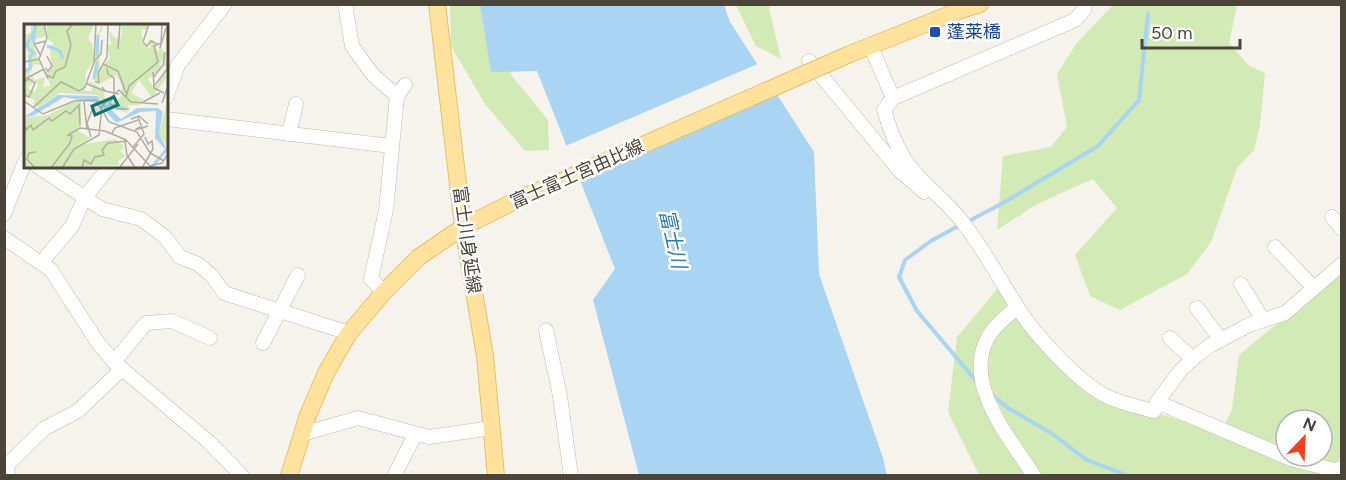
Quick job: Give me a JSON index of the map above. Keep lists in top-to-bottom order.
{
  "streets": {
    "main road": ["富士富士宮由比線", "富士川身延線"]
  },
  "crossings": [
    ["富士富士宮由比線", "富士川身延線"]
  ],
  "water": ["富士川"],
  "places": {
    "transit": ["蓬莱橋"]
  },
  "scale_bar": "50 m",
  "north": "top right"
}
